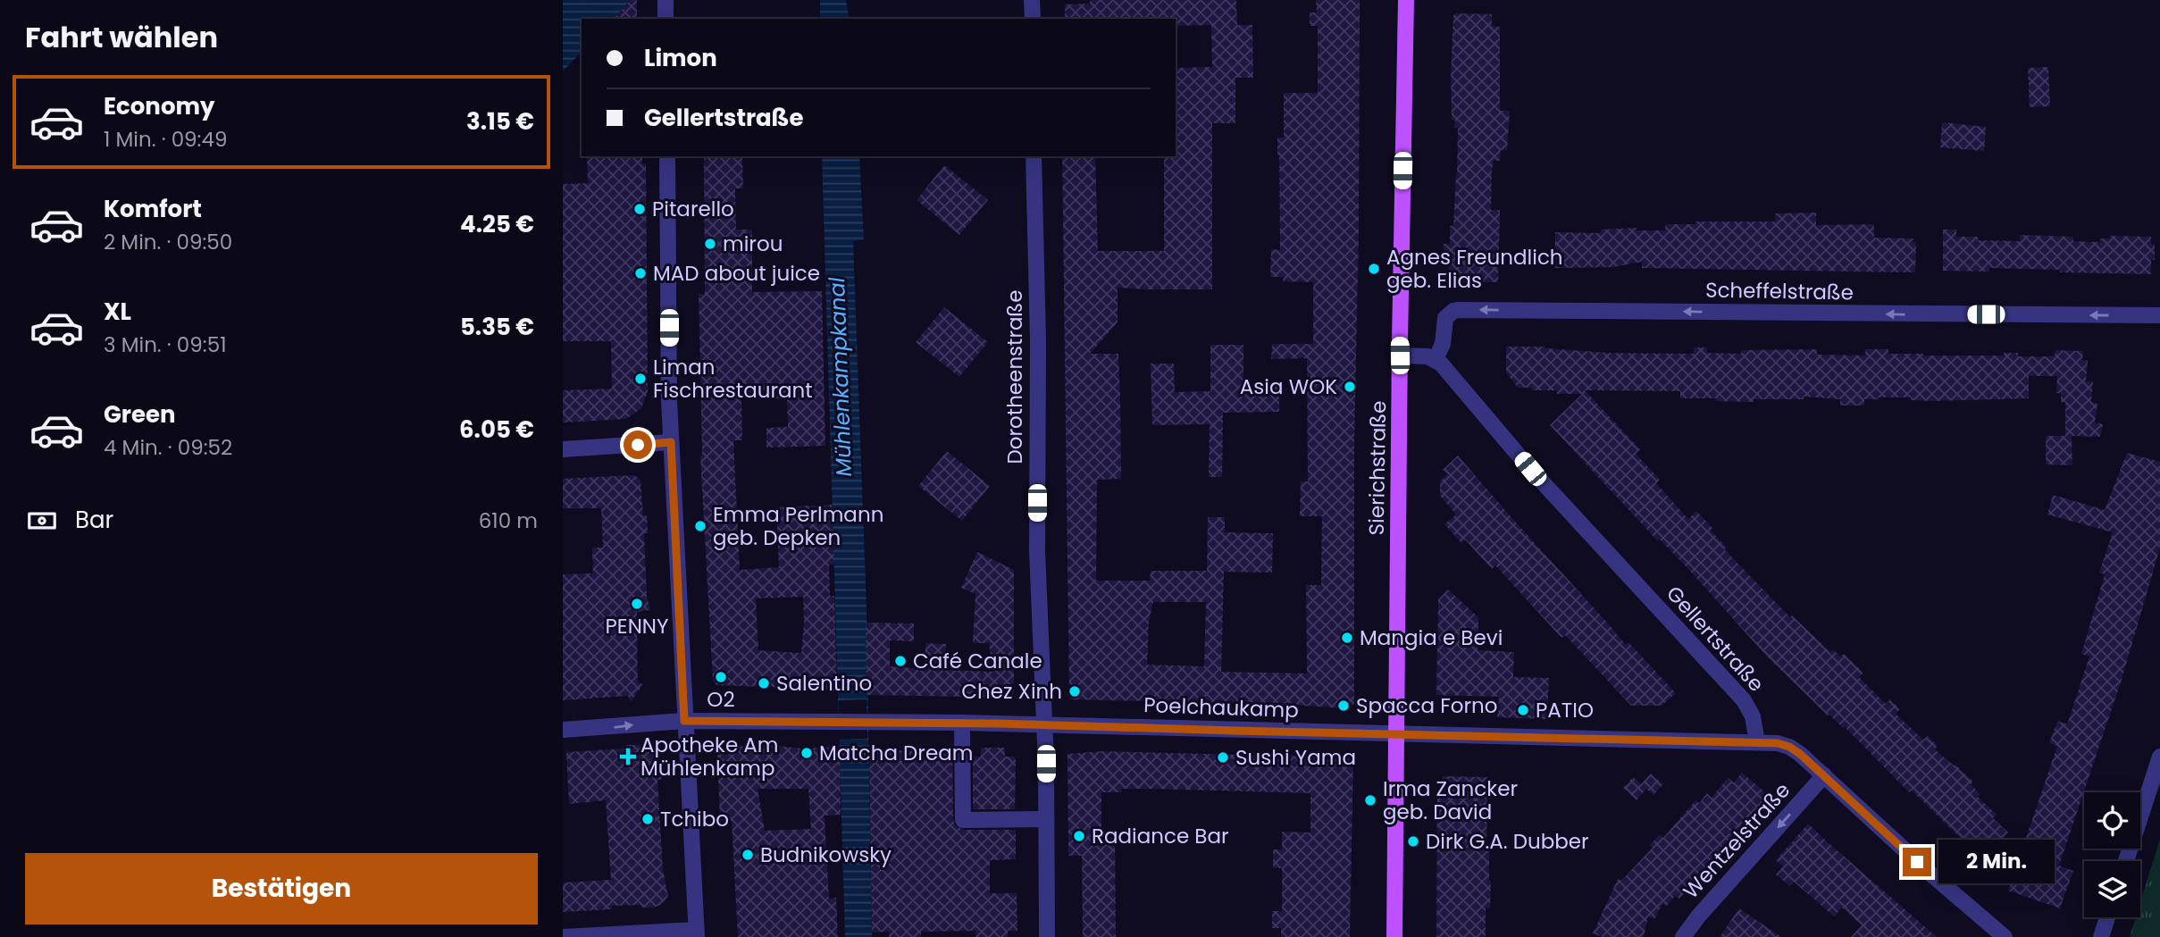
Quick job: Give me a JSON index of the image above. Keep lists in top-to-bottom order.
{
  "streets": {
    "main road": ["Sierichstraße"],
    "street": [
      "Scheffelstraße",
      "Dorotheenstraße",
      "Gellertstraße",
      "Poelchaukamp",
      "Wentzelstraße"
    ]
  },
  "crossings": [
    ["Scheffelstraße", "Gellertstraße"],
    ["Dorotheenstraße", "Poelchaukamp"],
    ["Sierichstraße", "Poelchaukamp"],
    ["Gellertstraße", "Poelchaukamp"]
  ],
  "one_way": ["Scheffelstraße", "Wentzelstraße"],
  "water": ["Mühlenkampkanal"],
  "places": {
    "other": [
      "Pitarello",
      "mirou",
      "Agnes Freundlich geb. Elias",
      "MAD about juice",
      "Liman Fischrestaurant",
      "Asia WOK",
      "Emma Perlmann geb. Depken",
      "PENNY",
      "Mangia e Bevi",
      "Café Canale",
      "O2",
      "Salentino",
      "Chez Xinh",
      "Spacca Forno",
      "PATIO",
      "Matcha Dream",
      "Sushi Yama",
      "Irma Zancker geb. David",
      "Tchibo",
      "Radiance Bar",
      "Dirk G.A. Dubber",
      "Budnikowsky"
    ],
    "health": ["Apotheke Am Mühlenkamp"]
  },
  "page": {
    "heading": "Fahrt wählen",
    "banner": ["Limon", "Gellertstraße"],
    "list": [
      {
        "name": "Economy",
        "note": "1 Min. · 09:49",
        "value": "3.15 €"
      },
      {
        "name": "Komfort",
        "note": "2 Min. · 09:50",
        "value": "4.25 €"
      },
      {
        "name": "XL",
        "note": "3 Min. · 09:51",
        "value": "5.35 €"
      },
      {
        "name": "Green",
        "note": "4 Min. · 09:52",
        "value": "6.05 €"
      }
    ],
    "pay": ["Bar", "610 m"],
    "bubble": "2 Min.",
    "buttons": "Bestätigen"
  }
}
